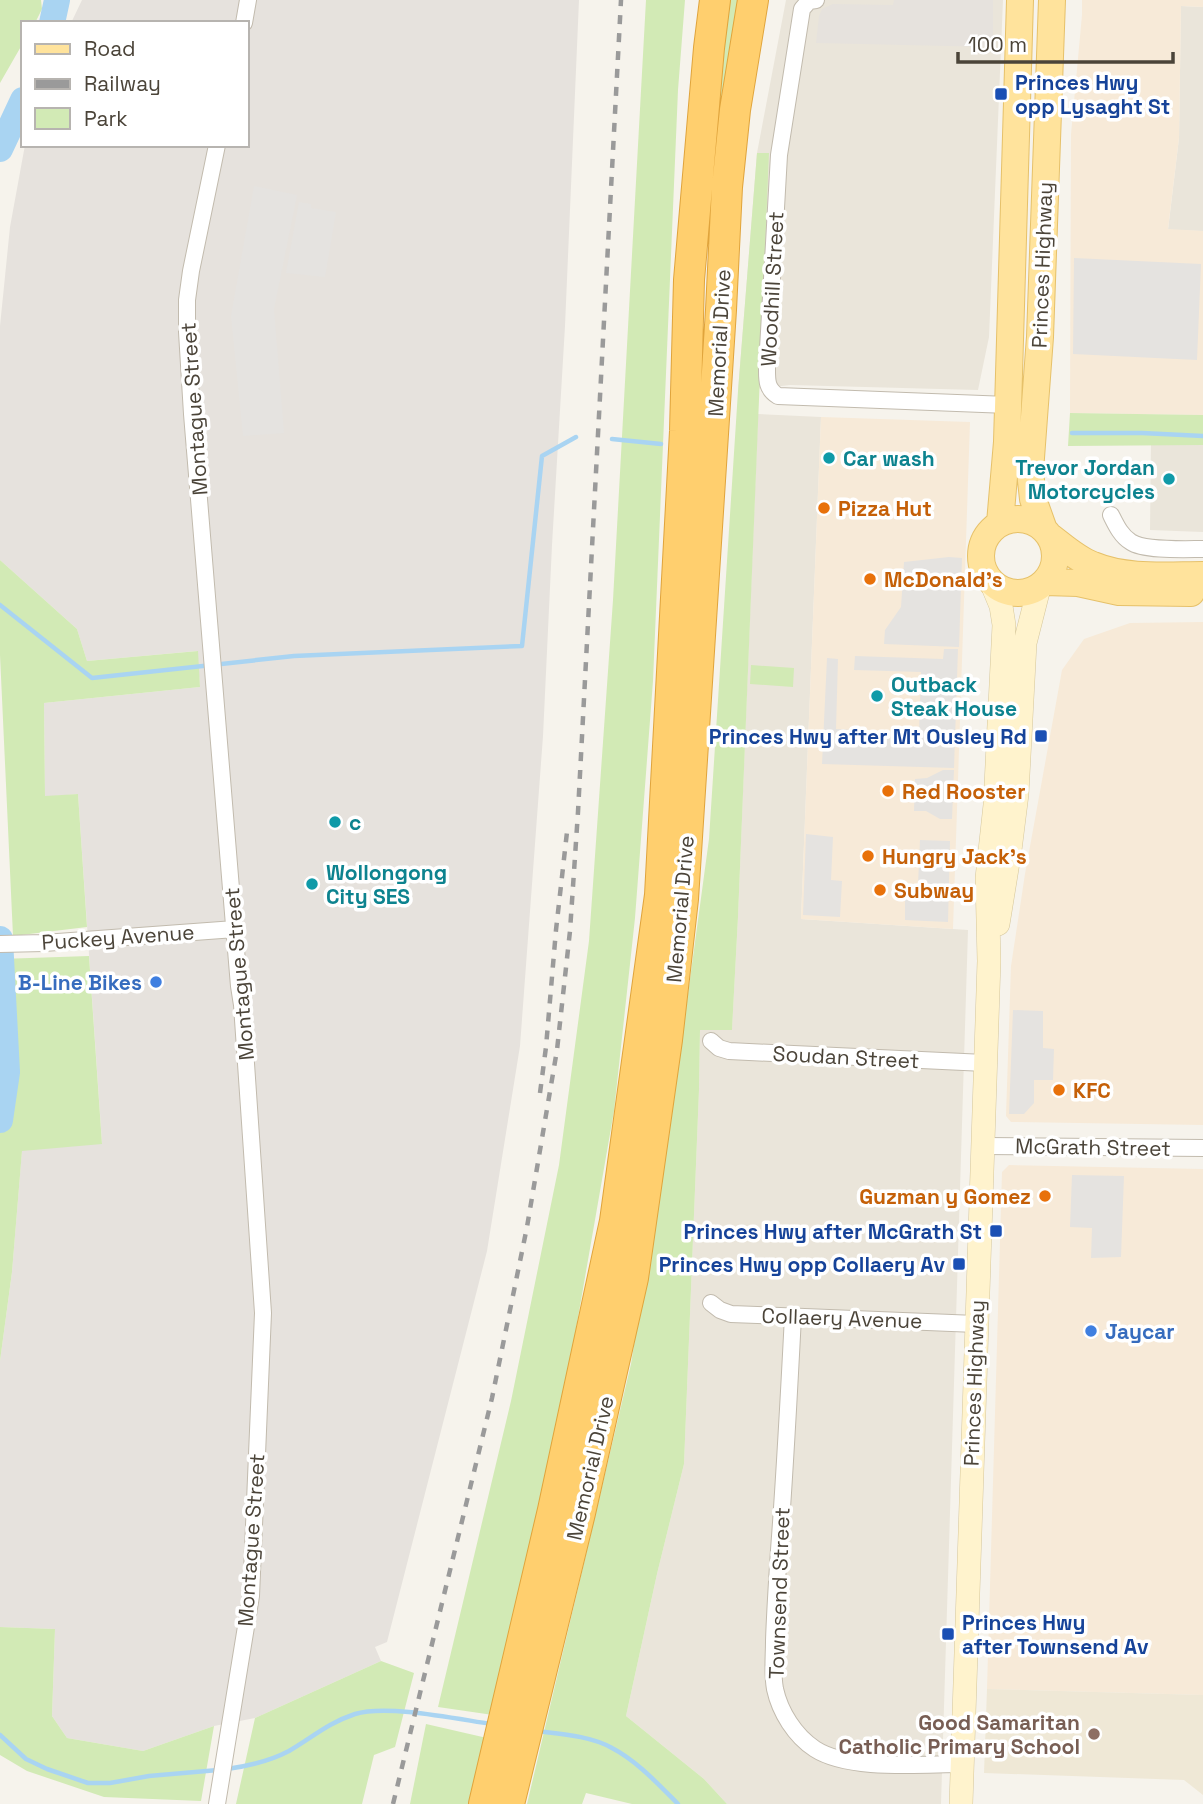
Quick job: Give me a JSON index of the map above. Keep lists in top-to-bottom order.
{
  "streets": {
    "highway": ["Memorial Drive"],
    "main road": ["Princes Highway"],
    "street": [
      "Woodhill Street",
      "Montague Street",
      "Puckey Avenue",
      "Soudan Street",
      "McGrath Street",
      "Collaery Avenue",
      "Townsend Street"
    ]
  },
  "crossings": [
    ["Princes Highway", "Woodhill Street"],
    ["Princes Highway", "Soudan Street"],
    ["Princes Highway", "McGrath Street"],
    ["Princes Highway", "Collaery Avenue"],
    ["Princes Highway", "Townsend Street"],
    ["Montague Street", "Puckey Avenue"],
    ["Collaery Avenue", "Townsend Street"]
  ],
  "places": {
    "transit": [
      "Princes Hwy opp Lysaght St",
      "Princes Hwy after Mt Ousley Rd",
      "Princes Hwy after McGrath St",
      "Princes Hwy opp Collaery Av",
      "Princes Hwy after Townsend Av"
    ],
    "other": [
      "Car wash",
      "Trevor Jordan Motorcycles",
      "Pizza Hut",
      "McDonald's",
      "Outback Steak House",
      "Red Rooster",
      "c",
      "Hungry Jack's",
      "Wollongong City SES",
      "Subway",
      "B-Line Bikes",
      "KFC",
      "Guzman y Gomez",
      "Jaycar",
      "Good Samaritan Catholic Primary School"
    ]
  },
  "legend": ["Road", "Railway", "Park"],
  "scale_bar": "100 m"
}
